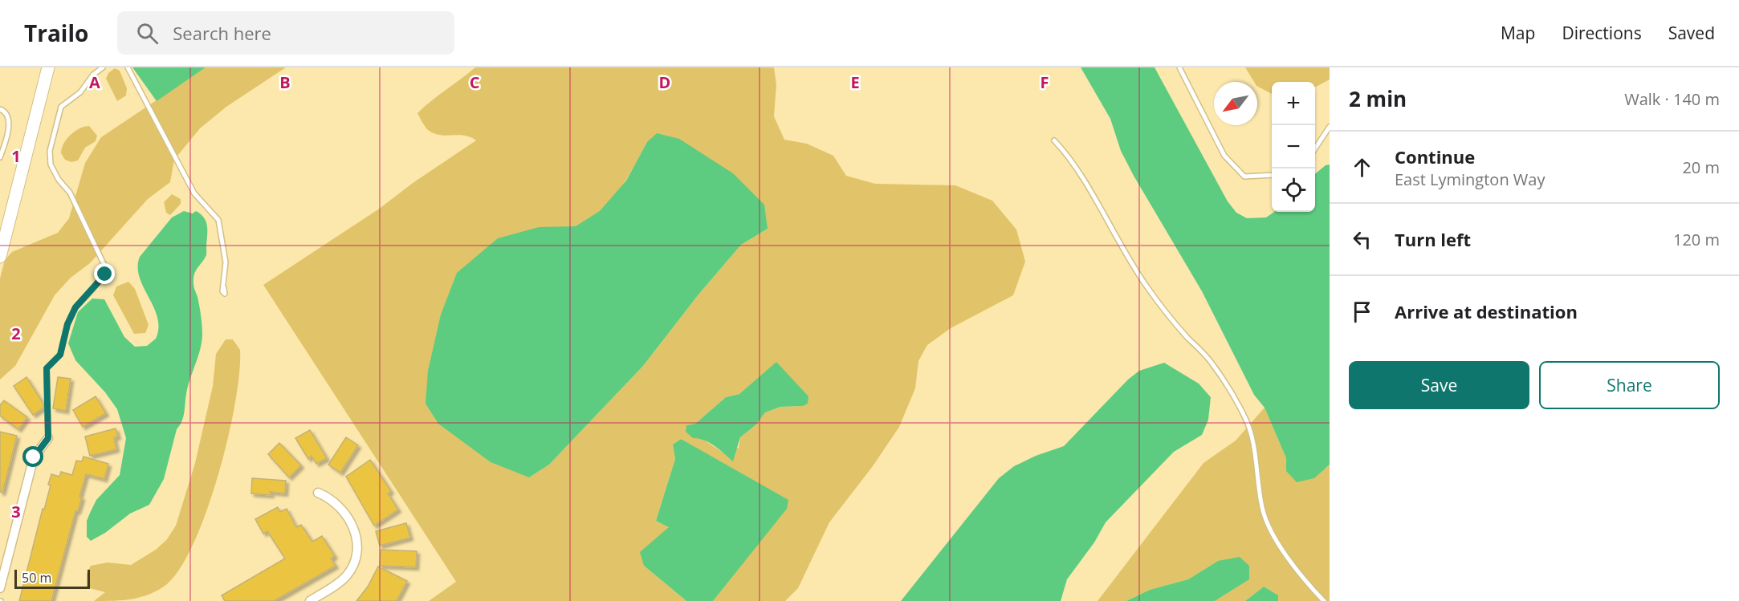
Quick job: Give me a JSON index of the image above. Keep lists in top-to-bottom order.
{
  "scale_bar": "50 m",
  "north": "bottom left",
  "page": {
    "header": "Trailo",
    "search": "Search here",
    "nav": ["Map", "Directions", "Saved"],
    "heading": ["2 min", "Walk · 140 m"],
    "map_buttons": ["+", "−"],
    "list": [
      ["Continue", "East Lymington Way", "20 m"],
      ["Turn left", "120 m"],
      "Arrive at destination"
    ],
    "buttons": ["Save", "Share"],
    "scale": "50 m"
  },
  "grid": {
    "columns": [
      "A",
      "B",
      "C",
      "D",
      "E",
      "F"
    ],
    "rows": ["1", "2", "3"]
  }
}
